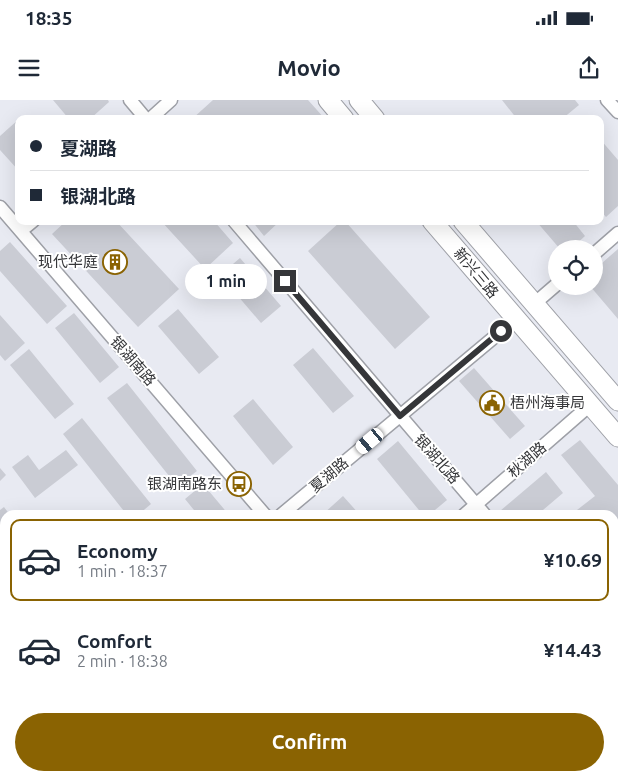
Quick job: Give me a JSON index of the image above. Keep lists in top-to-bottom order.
{
  "streets": {
    "main road": ["新兴三路"],
    "street": [
      "银湖南路",
      "银湖北路",
      "秋湖路",
      "夏湖路"
    ]
  },
  "crossings": [
    ["新兴三路", "秋湖路"],
    ["新兴三路", "夏湖路"],
    ["银湖北路", "秋湖路"],
    ["银湖北路", "夏湖路"]
  ],
  "places": {
    "building": ["现代华庭"],
    "public building": ["梧州海事局"],
    "bus stop": ["银湖南路东"]
  },
  "page": {
    "status": "18:35",
    "header": "Movio",
    "banner": ["夏湖路", "银湖北路"],
    "bubble": "1 min",
    "list": [
      {
        "name": "Economy",
        "note": "1 min · 18:37",
        "value": "¥10.69"
      },
      {
        "name": "Comfort",
        "note": "2 min · 18:38",
        "value": "¥14.43"
      }
    ],
    "buttons": "Confirm"
  }
}
